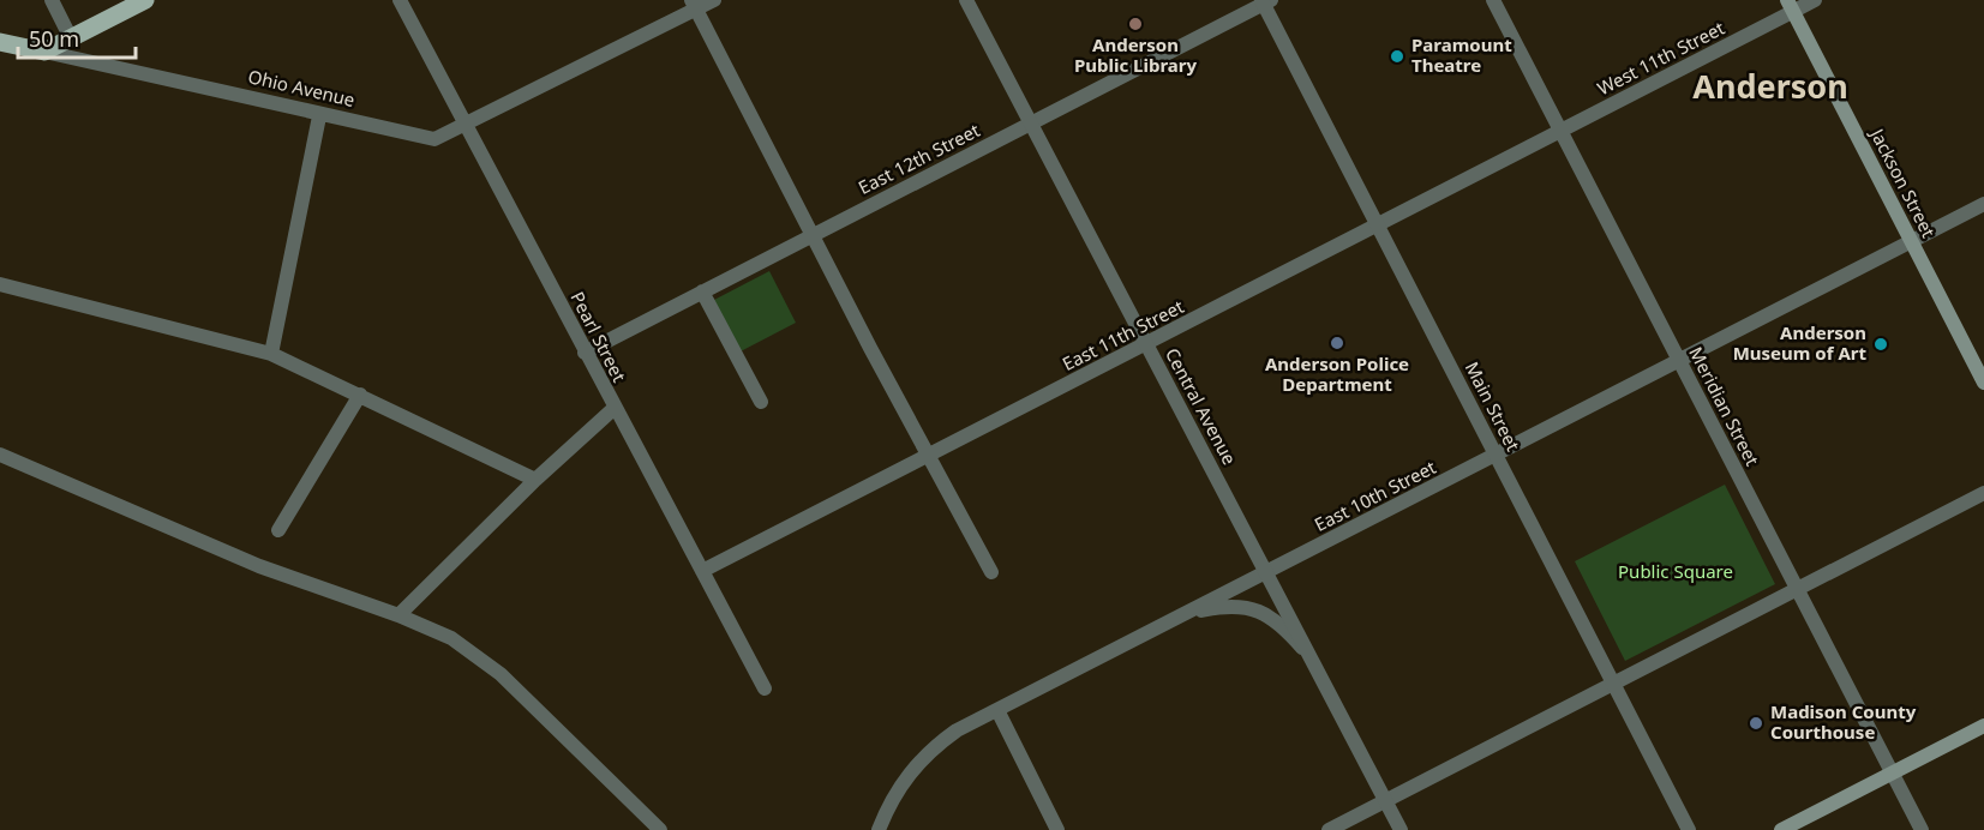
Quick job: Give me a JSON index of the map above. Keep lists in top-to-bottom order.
{
  "streets": {
    "main road": ["Ohio Avenue", "Jackson Street"],
    "street": [
      "West 11th Street",
      "East 12th Street",
      "East 11th Street",
      "Pearl Street",
      "Central Avenue",
      "Main Street",
      "Meridian Street",
      "East 10th Street"
    ]
  },
  "crossings": [
    ["West 11th Street", "Jackson Street"],
    ["West 11th Street", "East 11th Street"],
    ["West 11th Street", "Meridian Street"],
    ["Ohio Avenue", "Pearl Street"],
    ["East 12th Street", "Pearl Street"],
    ["East 12th Street", "Central Avenue"],
    ["East 12th Street", "Main Street"],
    ["Jackson Street", "East 10th Street"],
    ["East 11th Street", "Pearl Street"],
    ["East 11th Street", "Central Avenue"],
    ["East 11th Street", "Main Street"],
    ["East 11th Street", "Meridian Street"],
    ["Central Avenue", "East 10th Street"],
    ["Main Street", "East 10th Street"],
    ["Meridian Street", "East 10th Street"]
  ],
  "districts": ["Anderson"],
  "parks": ["Public Square"],
  "places": [
    "Anderson Public Library",
    "Paramount Theatre",
    "Anderson Police Department",
    "Anderson Museum of Art",
    "Madison County Courthouse"
  ],
  "scale_bar": "50 m"
}
